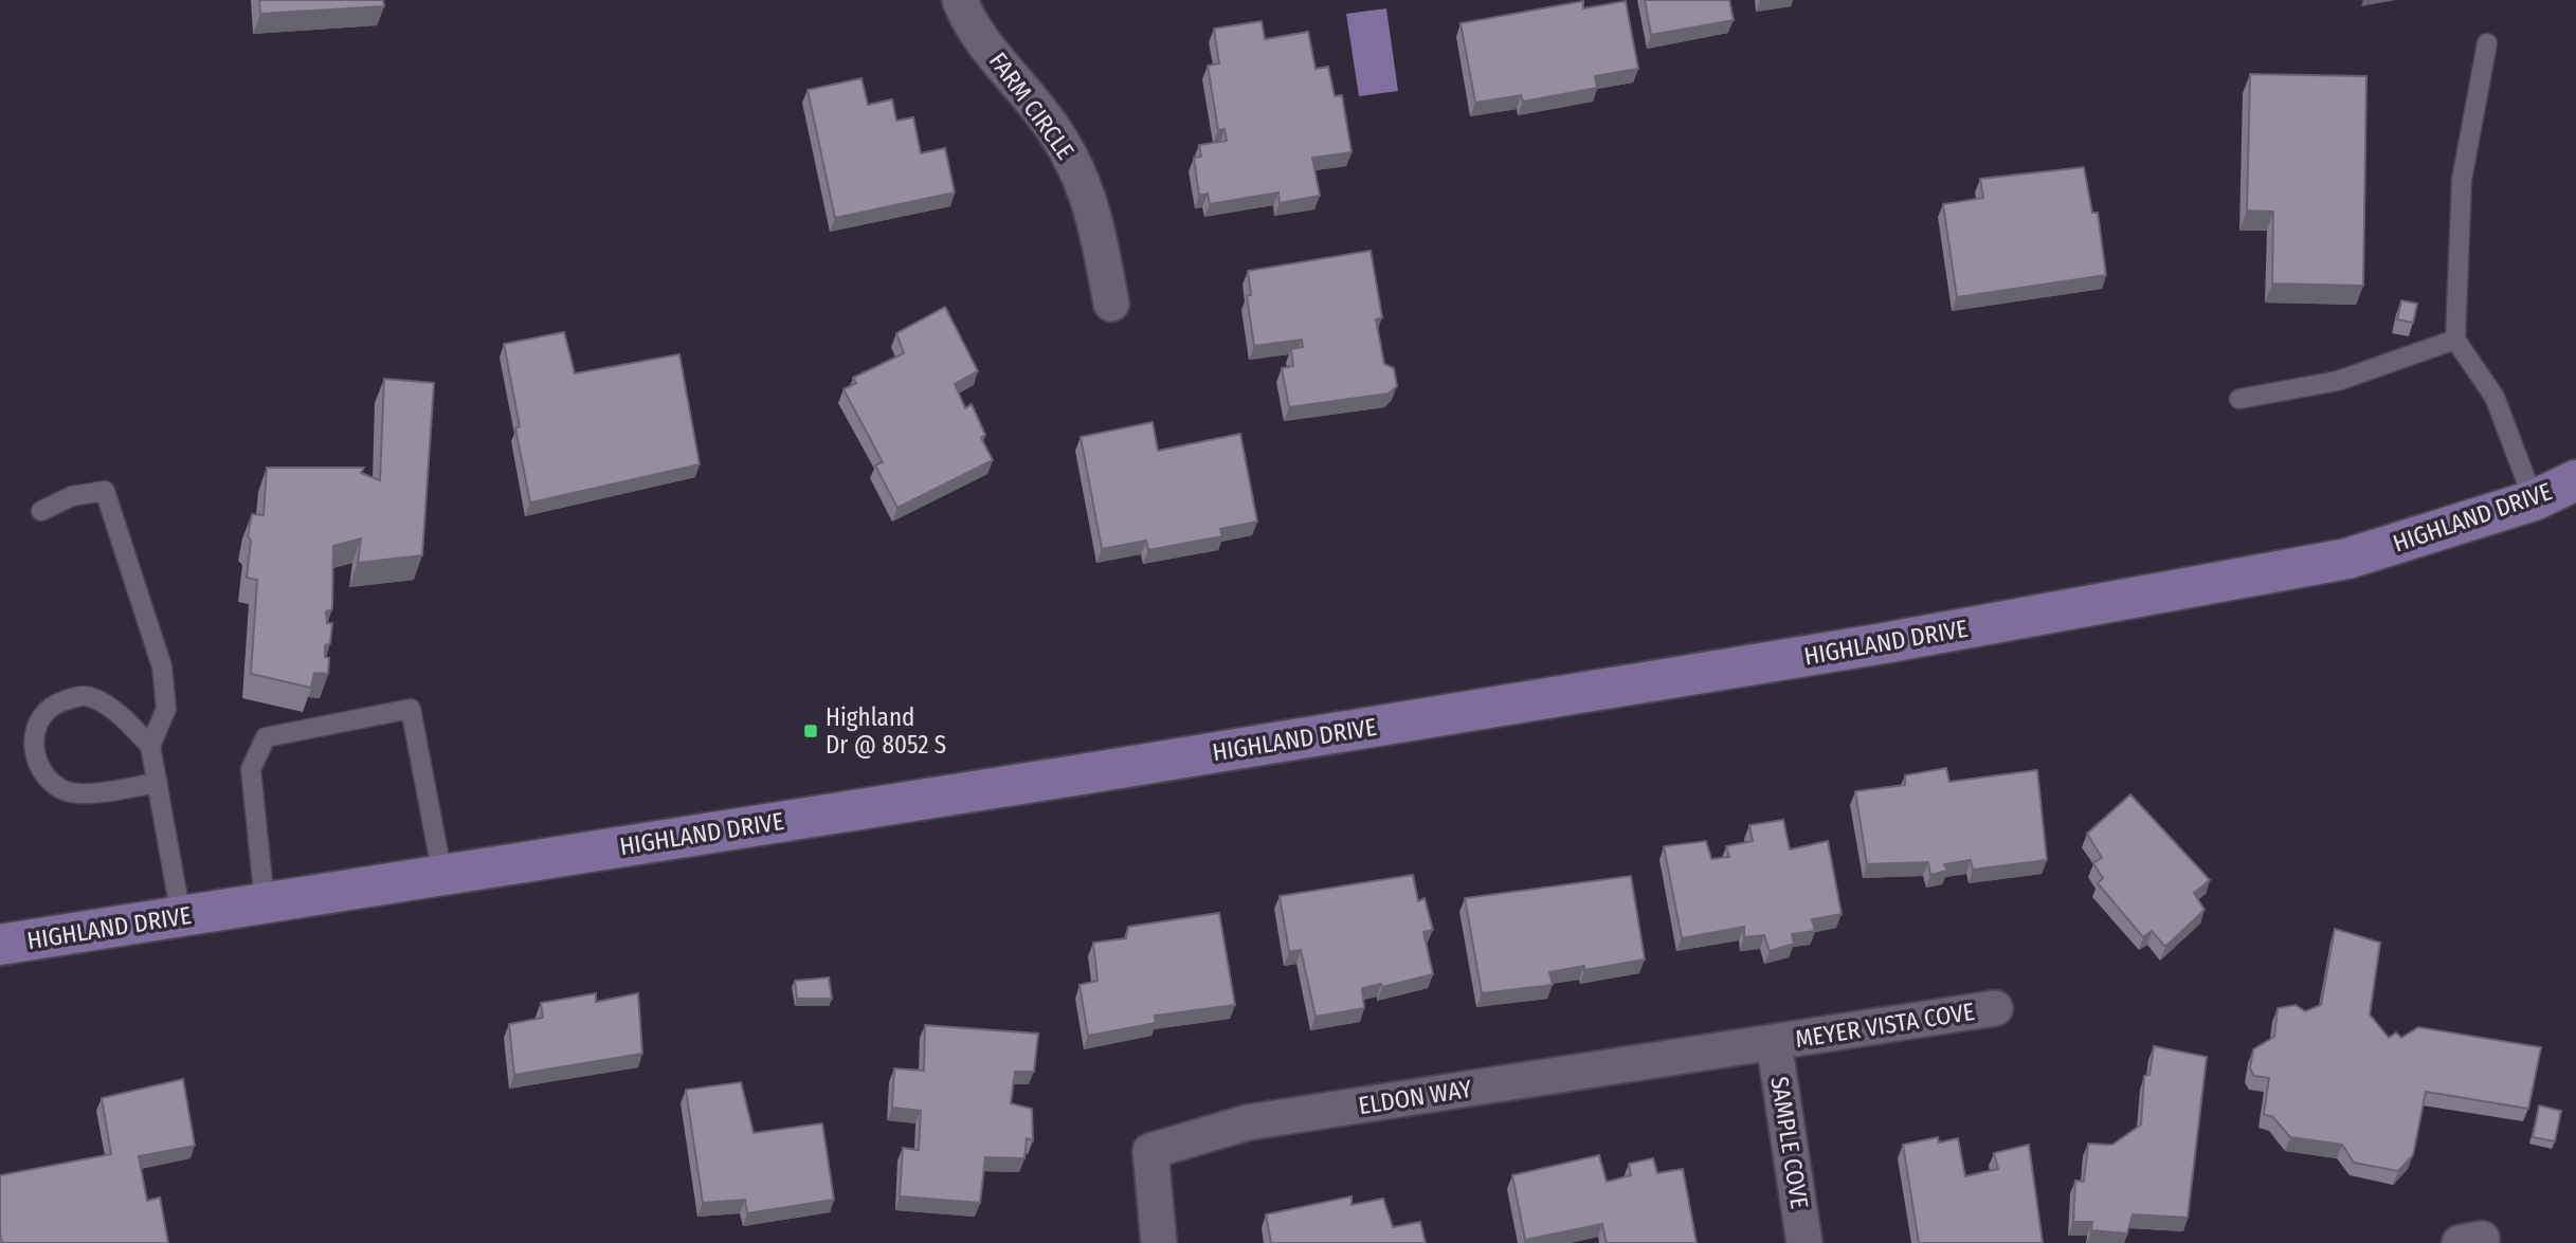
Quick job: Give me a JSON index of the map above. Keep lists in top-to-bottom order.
{
  "streets": {
    "main road": ["HIGHLAND DRIVE"],
    "street": [
      "FARM CIRCLE",
      "MEYER VISTA COVE",
      "ELDON WAY",
      "SAMPLE COVE"
    ]
  },
  "crossings": [
    ["MEYER VISTA COVE", "ELDON WAY"],
    ["MEYER VISTA COVE", "SAMPLE COVE"],
    ["ELDON WAY", "SAMPLE COVE"]
  ],
  "places": {
    "transit": ["Highland Dr @ 8052 S"]
  }
}
